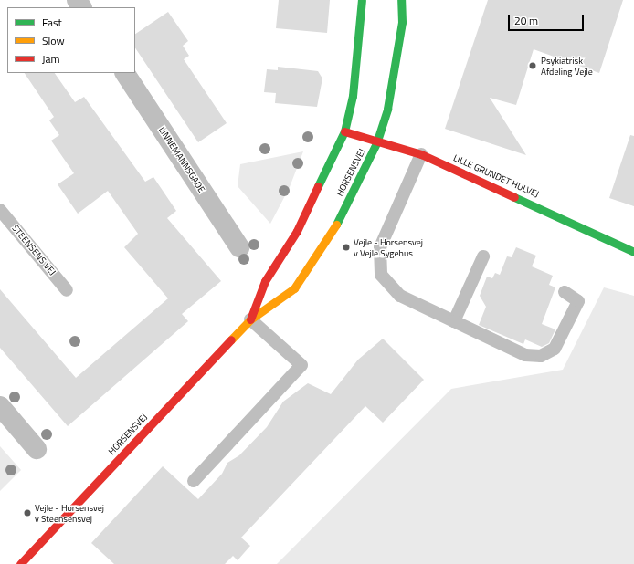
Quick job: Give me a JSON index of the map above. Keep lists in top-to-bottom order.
{
  "streets": {
    "main road": ["HORSENSVEJ", "LILLE GRUNDET HULVEJ"],
    "street": ["LINNEMANNSGADE"],
    "lane": ["STEENSENS VEJ"]
  },
  "crossings": [
    ["HORSENSVEJ", "LILLE GRUNDET HULVEJ"]
  ],
  "places": ["Psykiatrisk Afdeling Vejle", "Vejle - Horsensvej v Vejle Sygehus", "Vejle - Horsensvej v Steensensvej"],
  "legend": ["Fast", "Slow", "Jam"],
  "scale_bar": "20 m"
}
